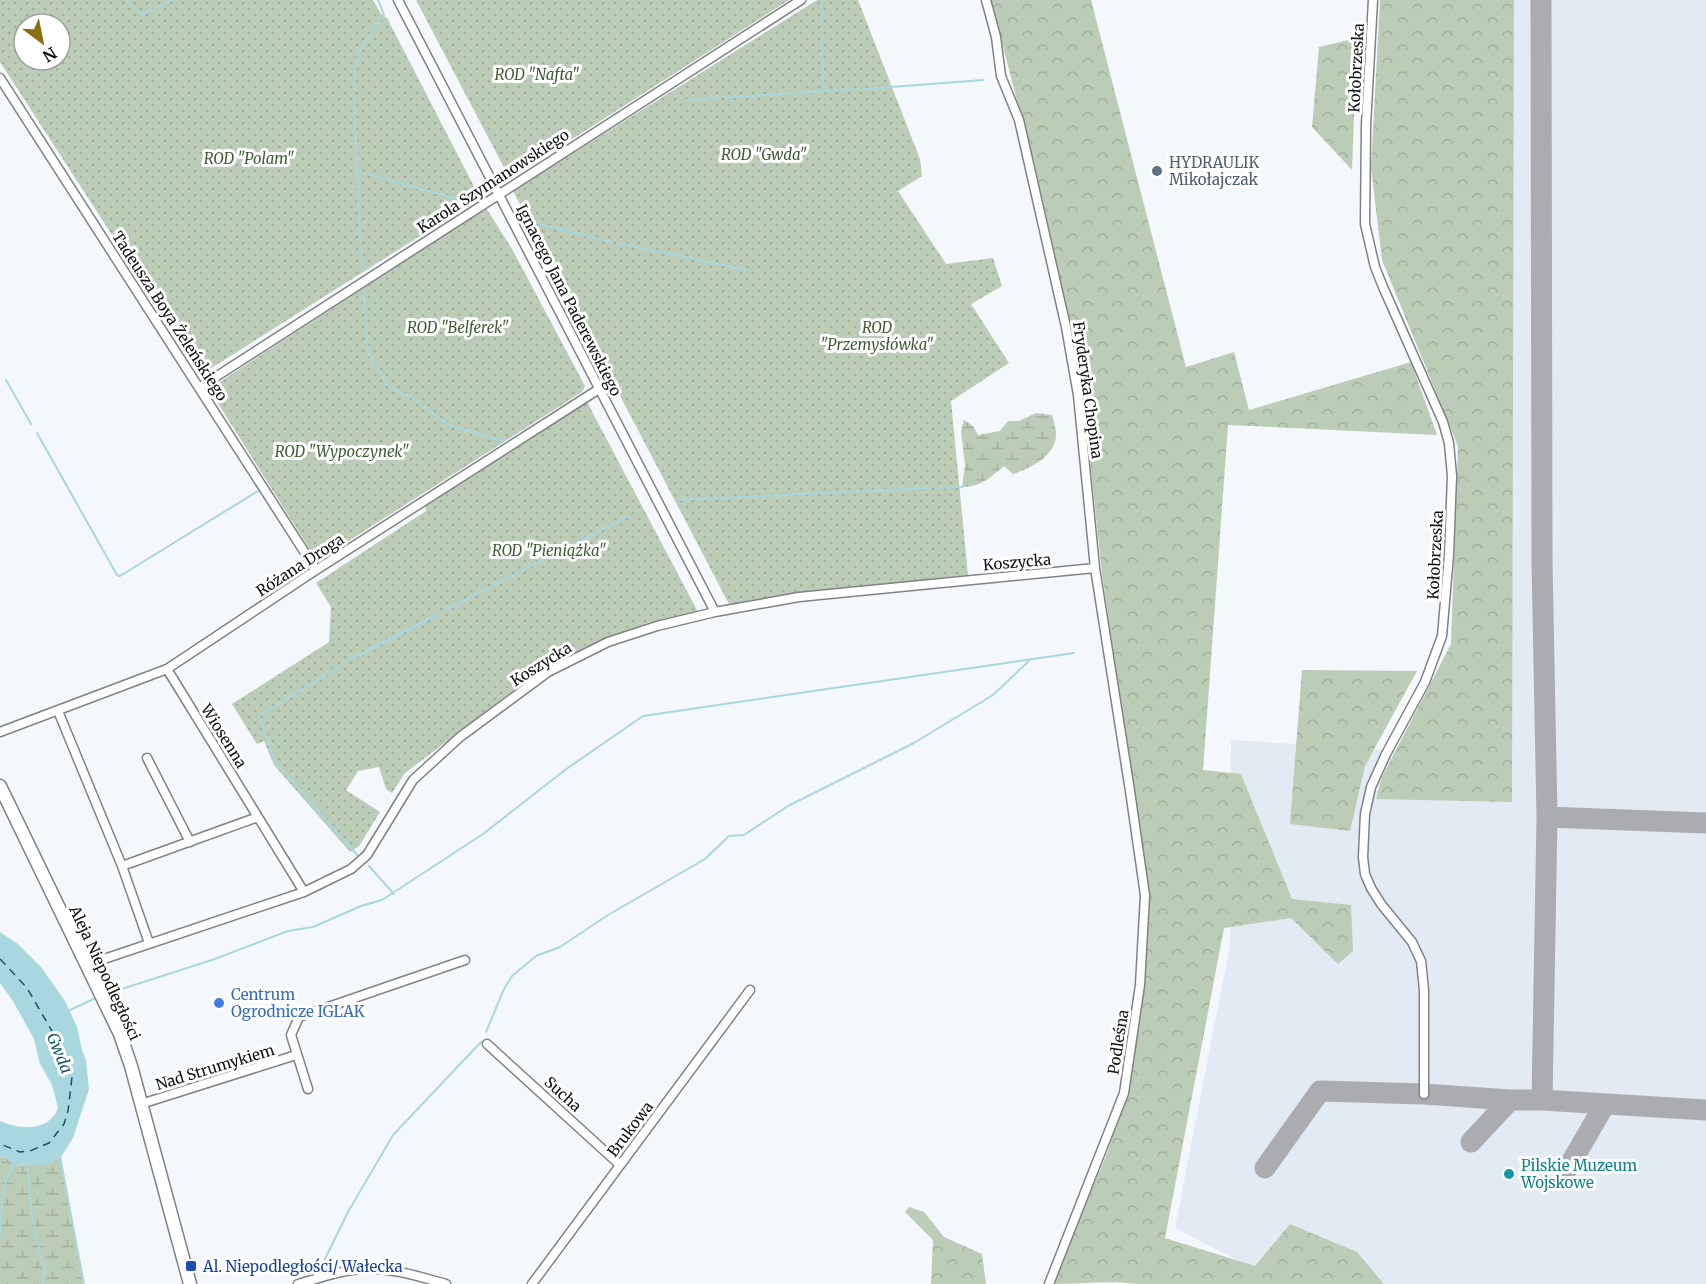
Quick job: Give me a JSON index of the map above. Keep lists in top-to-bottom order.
{
  "streets": {
    "street": [
      "Kołobrzeska",
      "Karola Szymanowskiego",
      "Ignacego Jana Paderewskiego",
      "Tadeusza Boya Żeleńskiego",
      "Fryderyka Chopina",
      "Koszycka",
      "Różana Droga",
      "Wiosenna",
      "Aleja Niepodległości",
      "Podleśna",
      "Nad Strumykiem",
      "Sucha",
      "Brukowa"
    ]
  },
  "crossings": [
    ["Karola Szymanowskiego", "Ignacego Jana Paderewskiego"],
    ["Karola Szymanowskiego", "Tadeusza Boya Żeleńskiego"],
    ["Ignacego Jana Paderewskiego", "Koszycka"],
    ["Ignacego Jana Paderewskiego", "Różana Droga"],
    ["Tadeusza Boya Żeleńskiego", "Różana Droga"],
    ["Fryderyka Chopina", "Koszycka"],
    ["Fryderyka Chopina", "Podleśna"],
    ["Koszycka", "Wiosenna"],
    ["Koszycka", "Aleja Niepodległości"],
    ["Różana Droga", "Wiosenna"],
    ["Aleja Niepodległości", "Nad Strumykiem"],
    ["Sucha", "Brukowa"]
  ],
  "water": ["Gwda"],
  "parks": [
    "ROD \"Nafta\"",
    "ROD \"Gwda\"",
    "ROD \"Polam\"",
    "ROD \"Belferek\"",
    "ROD \"Przemysłówka\"",
    "ROD \"Wypoczynek\"",
    "ROD \"Pieniążka\""
  ],
  "places": {
    "other": ["HYDRAULIK Mikołajczak", "Centrum Ogrodnicze IGLAK", "Pilskie Muzeum Wojskowe"],
    "transit": ["Al. Niepodległości/ Wałecka"]
  },
  "north": "bottom right"
}
